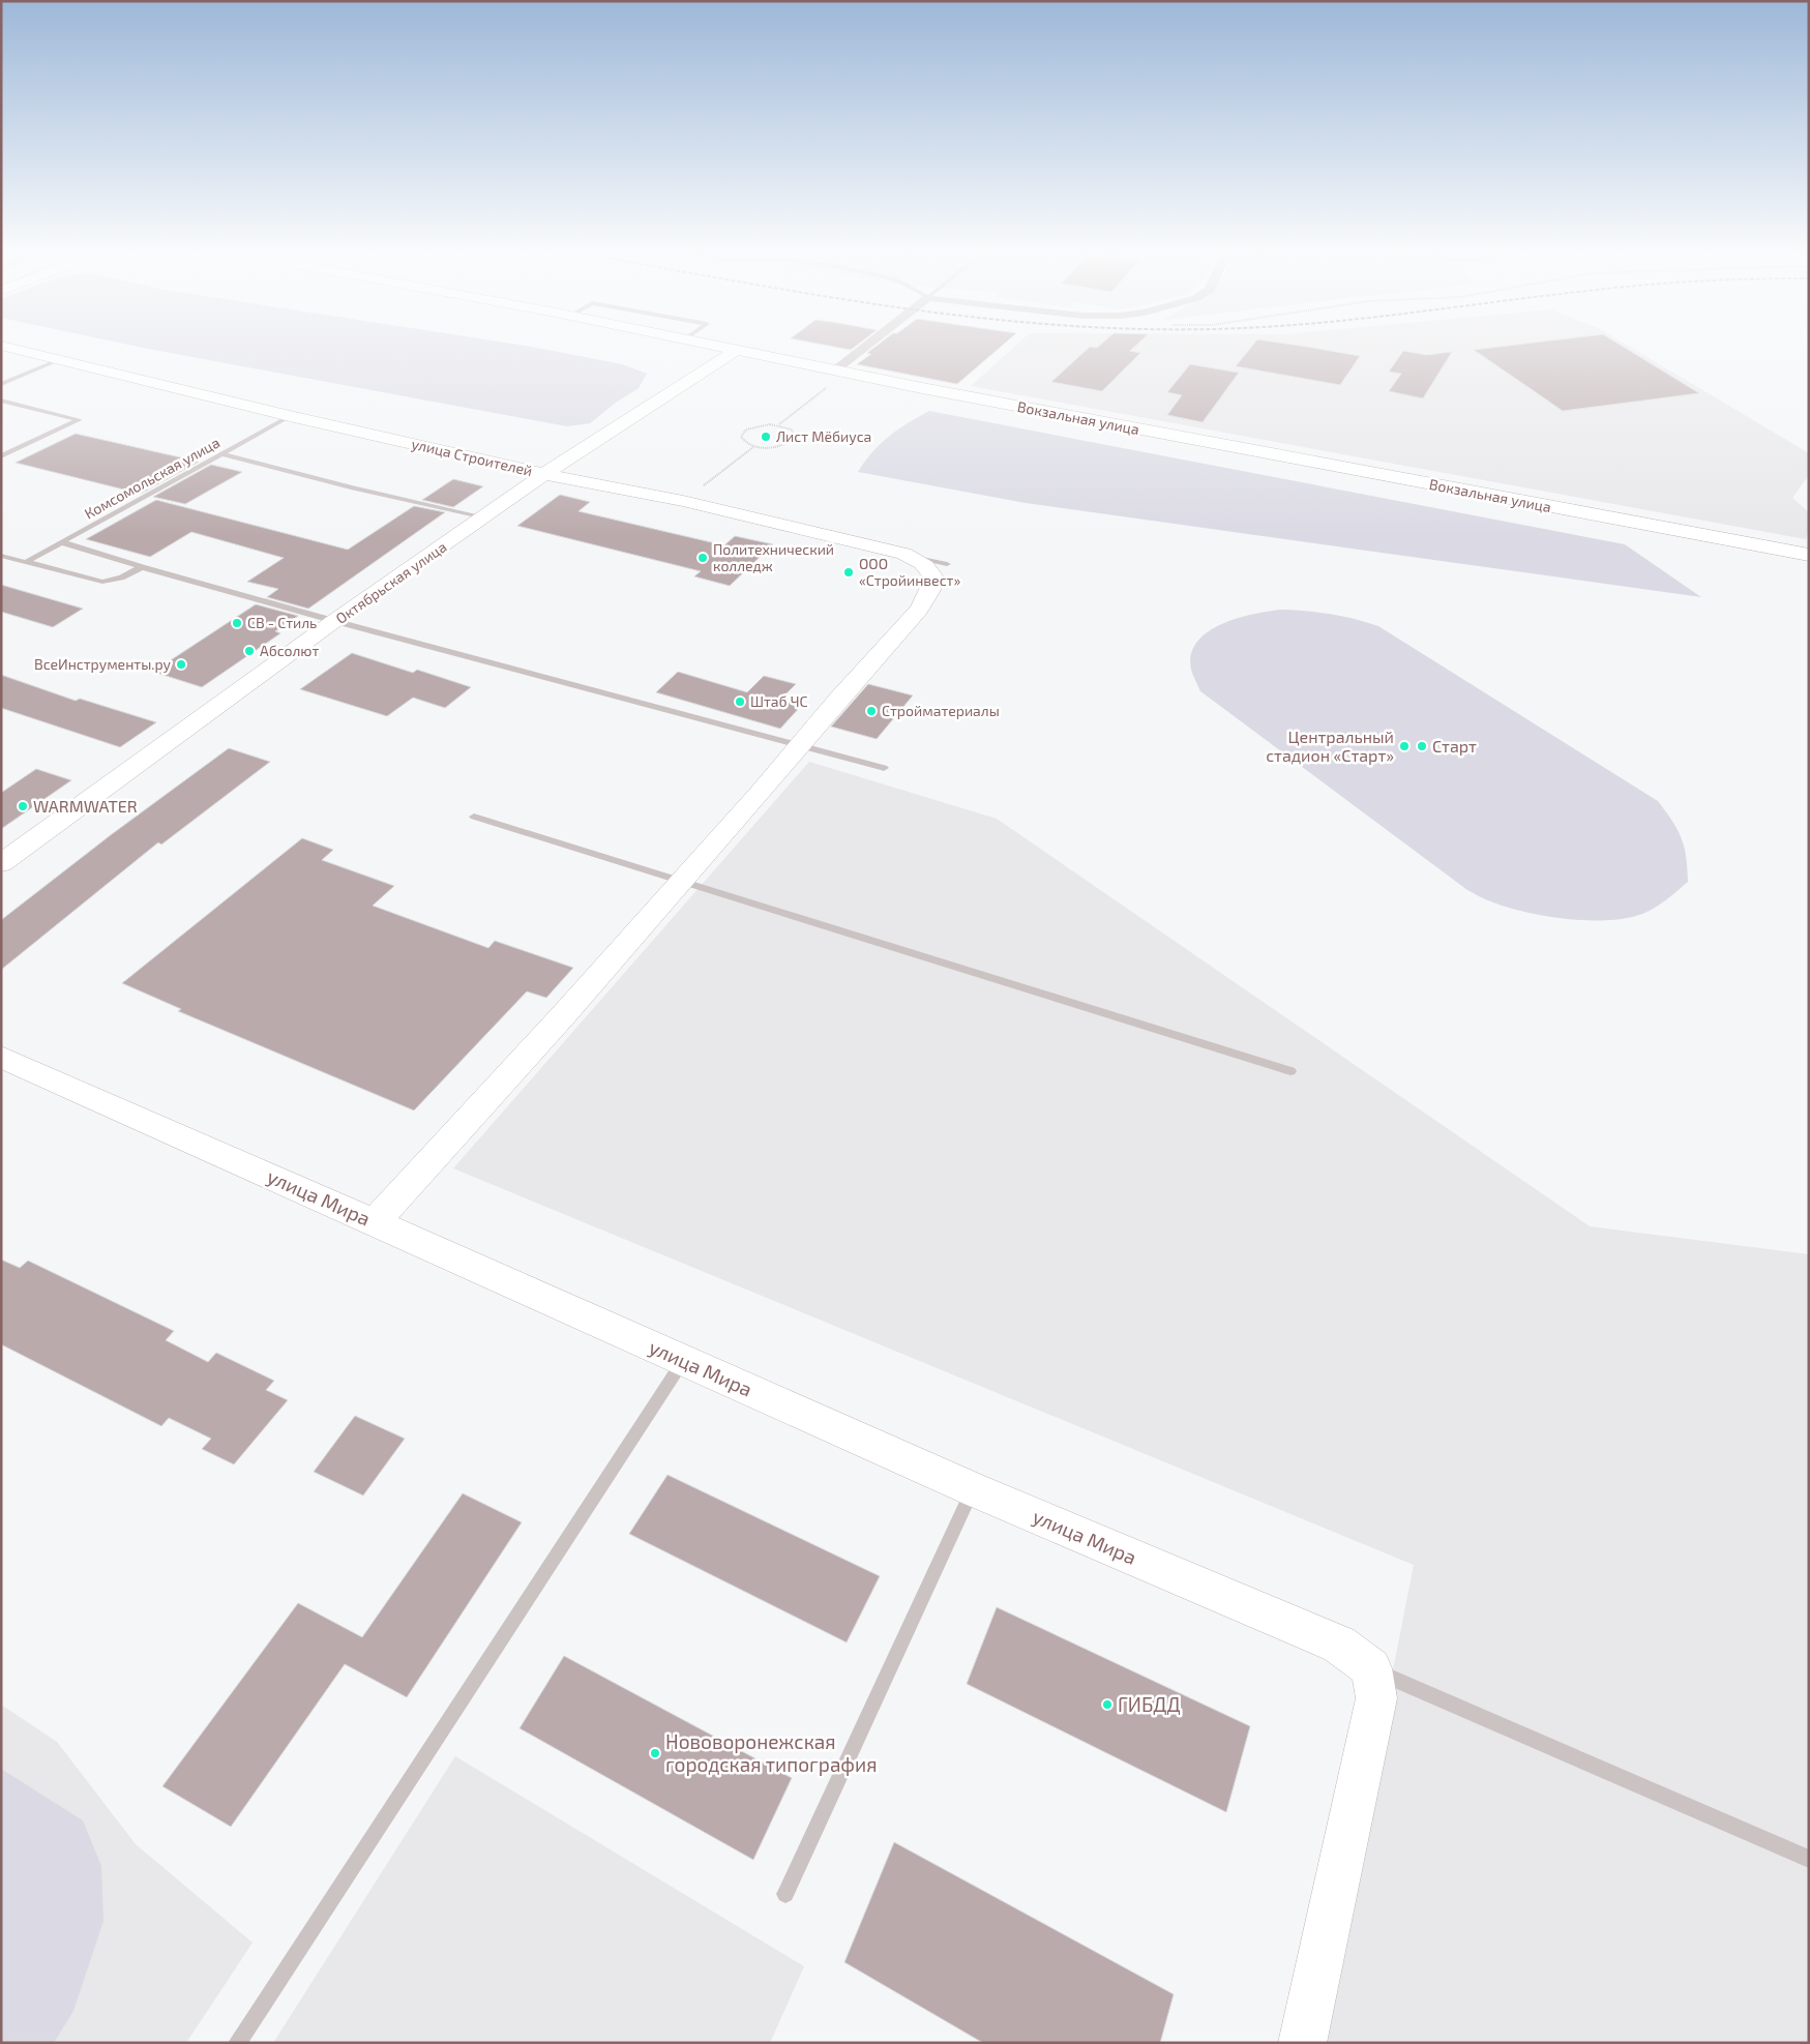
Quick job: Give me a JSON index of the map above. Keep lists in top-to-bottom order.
{
  "streets": {
    "street": [
      "Вокзальная улица",
      "улица Строителей",
      "Октябрьская улица",
      "улица Мира"
    ],
    "lane": ["Комсомольская улица"]
  },
  "crossings": [
    ["Вокзальная улица", "Октябрьская улица"],
    ["улица Строителей", "Комсомольская улица"],
    ["улица Строителей", "Октябрьская улица"]
  ],
  "places": [
    "Лист Мёбиуса",
    "Политехнический колледж",
    "ООО «Стройинвест»",
    "СВ - Стиль",
    "Абсолют",
    "ВсеИнструменты.ру",
    "Штаб ЧС",
    "Стройматериалы",
    "Центральный стадион «Старт»",
    "Старт",
    "WARMWATER",
    "ГИБДД",
    "Нововоронежская городская типография"
  ]
}
